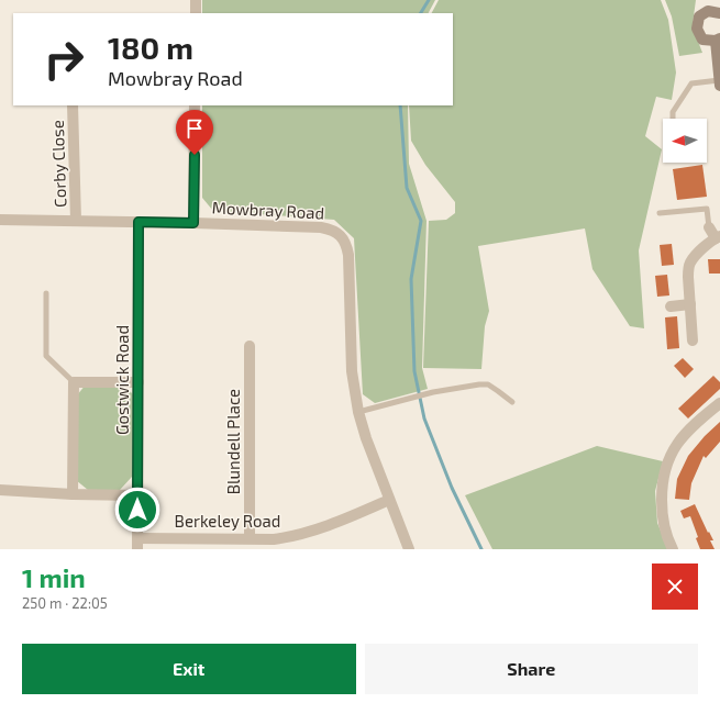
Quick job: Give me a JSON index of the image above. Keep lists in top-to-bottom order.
{
  "streets": {
    "street": [
      "Corby Close",
      "Mowbray Road",
      "Gostwick Road",
      "Blundell Place",
      "Berkeley Road"
    ]
  },
  "crossings": [
    ["Corby Close", "Mowbray Road"],
    ["Mowbray Road", "Gostwick Road"],
    ["Mowbray Road", "Berkeley Road"],
    ["Gostwick Road", "Berkeley Road"],
    ["Blundell Place", "Berkeley Road"]
  ],
  "north": "left",
  "page": {
    "turn": ["180 m", "Mowbray Road"],
    "heading": ["1 min", "250 m · 22:05"],
    "buttons": ["Exit", "Share"]
  }
}
